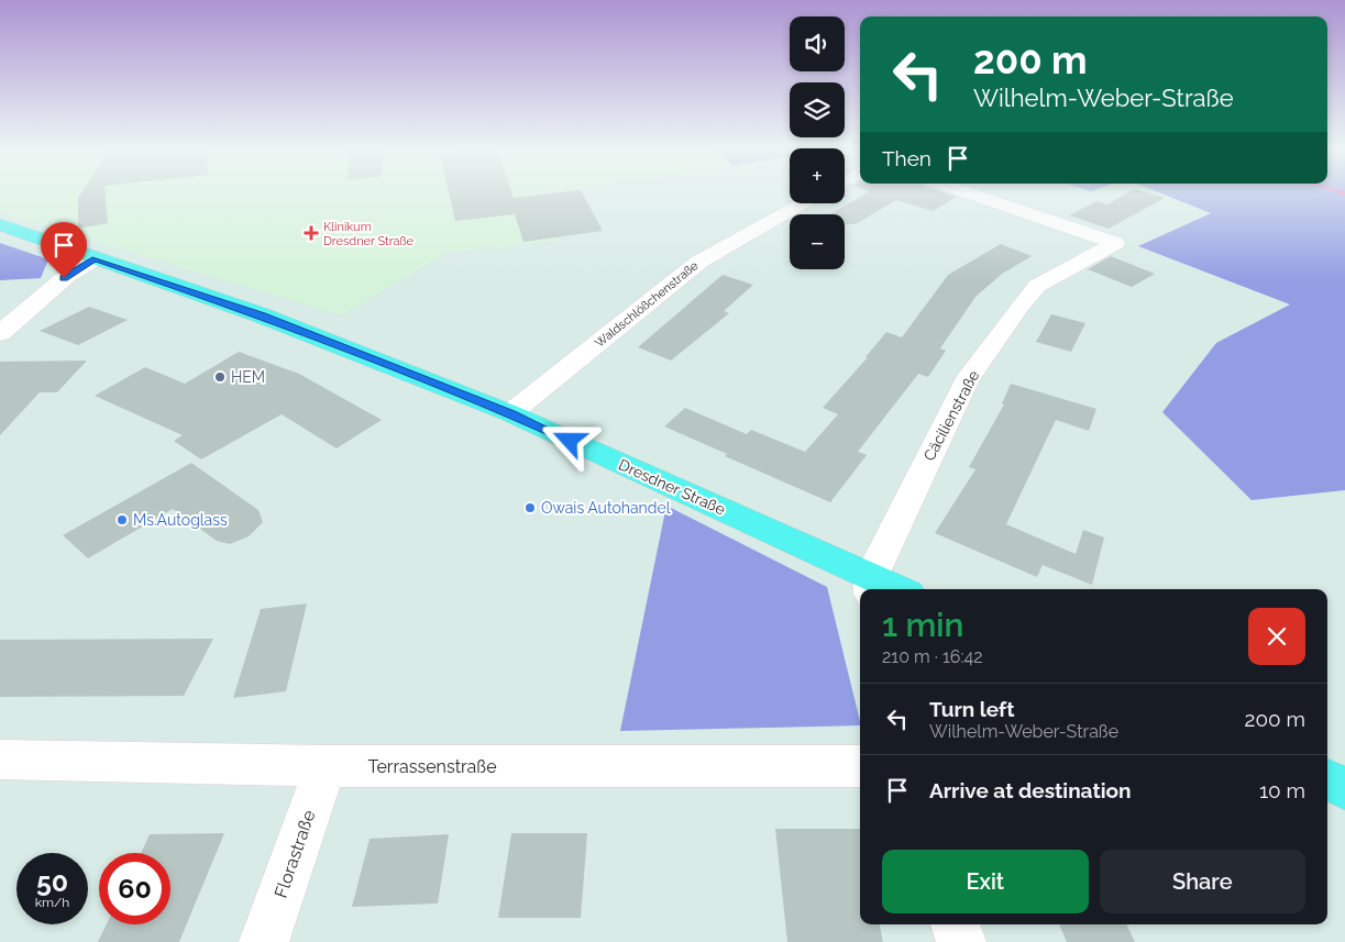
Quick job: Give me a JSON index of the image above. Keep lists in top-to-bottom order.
{
  "streets": {
    "main road": ["Dresdner Straße"],
    "street": [
      "Waldschlößchenstraße",
      "Cäcilienstraße",
      "Terrassenstraße",
      "Florastraße"
    ]
  },
  "crossings": [
    ["Waldschlößchenstraße", "Dresdner Straße"],
    ["Cäcilienstraße", "Dresdner Straße"],
    ["Terrassenstraße", "Florastraße"]
  ],
  "places": {
    "health": ["Klinikum Dresdner Straße"],
    "other": ["HEM", "Owais Autohandel", "Ms.Autoglass"]
  },
  "page": {
    "map_buttons": ["+", "−"],
    "turn": ["200 m", "Wilhelm-Weber-Straße"],
    "then": "Then",
    "heading": ["1 min", "210 m · 16:42"],
    "list": [
      {
        "name": "Turn left",
        "note": "Wilhelm-Weber-Straße",
        "value": "200 m"
      },
      {
        "name": "Arrive at destination",
        "value": "10 m"
      }
    ],
    "buttons": ["Exit", "Share"],
    "speed": "50 km/h",
    "limit": "60"
  }
}
